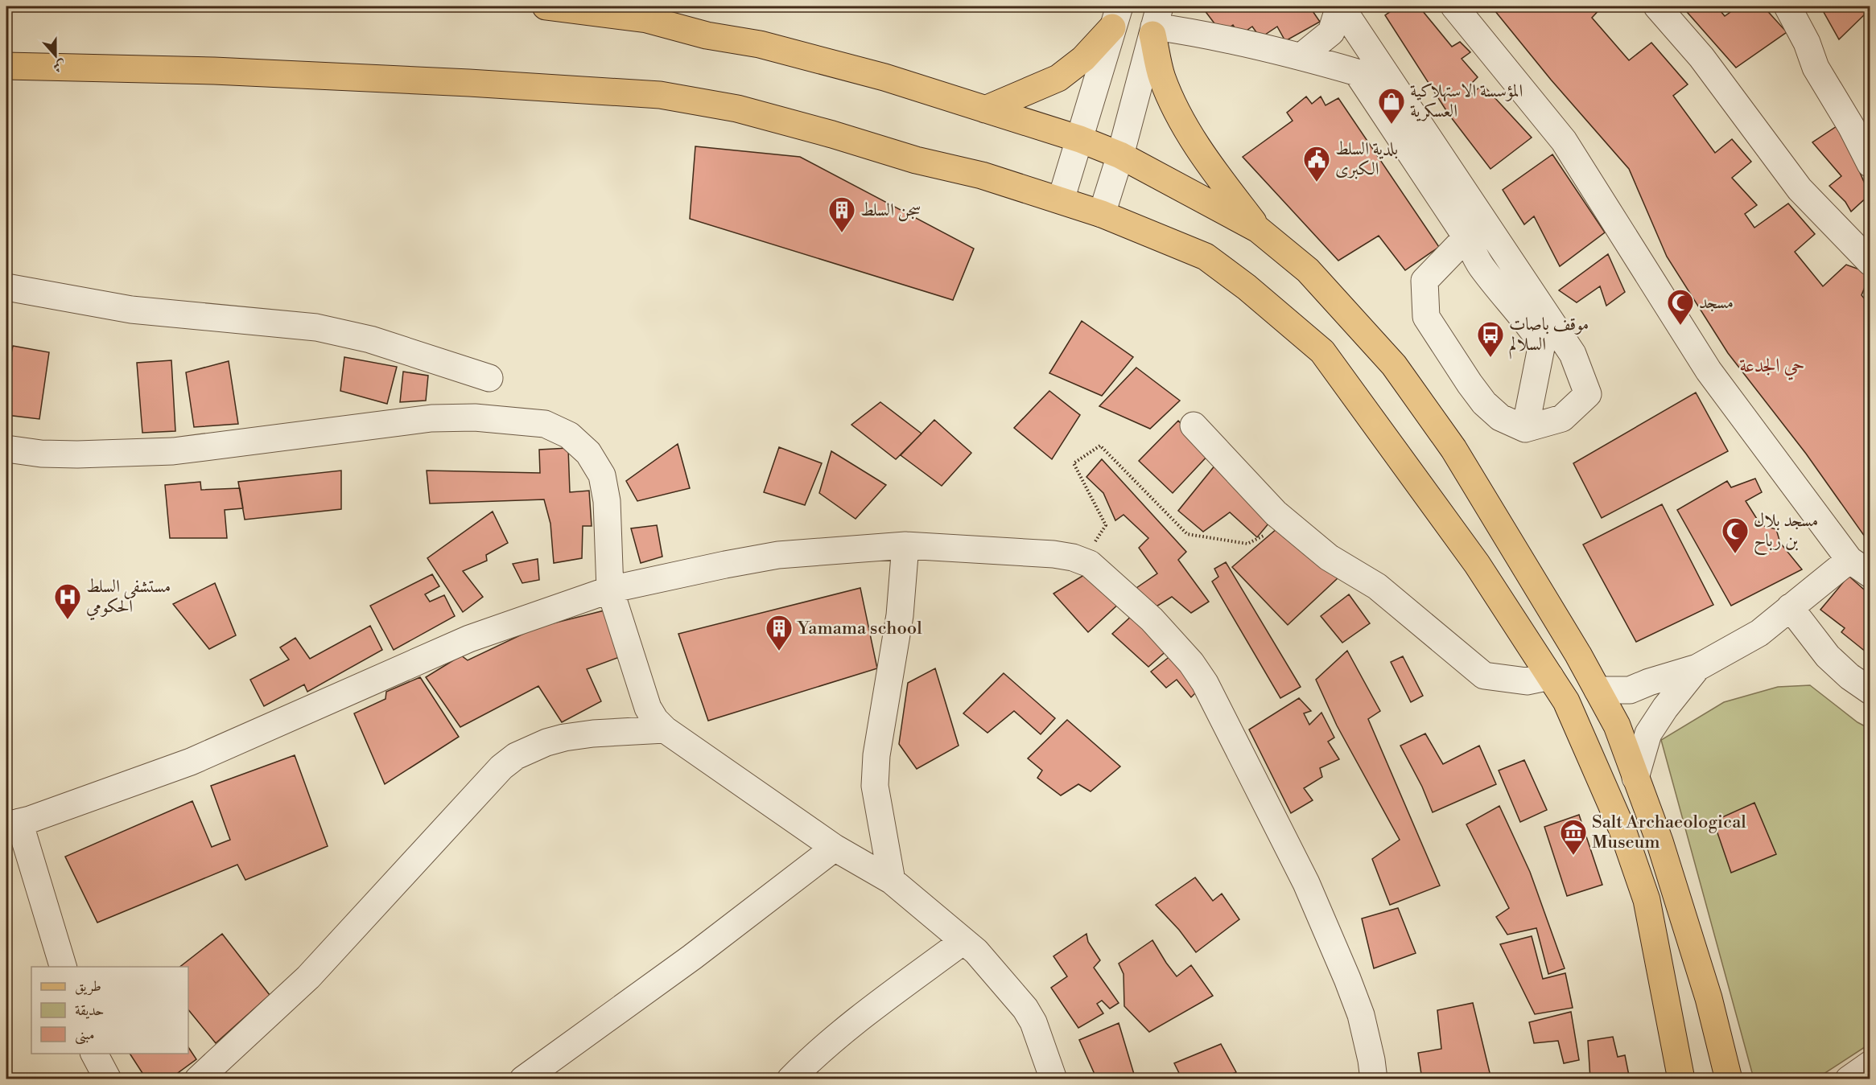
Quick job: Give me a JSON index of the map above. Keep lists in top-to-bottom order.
{
  "districts": ["حي الجدعة"],
  "places": {
    "shop": ["المؤسسة الاستهلاكية العسكرية"],
    "public building": ["بلدية السلط الكبرى"],
    "building": ["سجن السلط", "Yamama school"],
    "mosque": ["مسجد", "مسجد بلال بن رباح"],
    "bus stop": ["موقف باصات السلالم"],
    "hospital": ["مستشفى السلط الحكومي"],
    "museum": ["Salt Archaeological Museum"]
  },
  "legend": ["طريق", "حديقة", "مبنى"],
  "north": "bottom"
}
